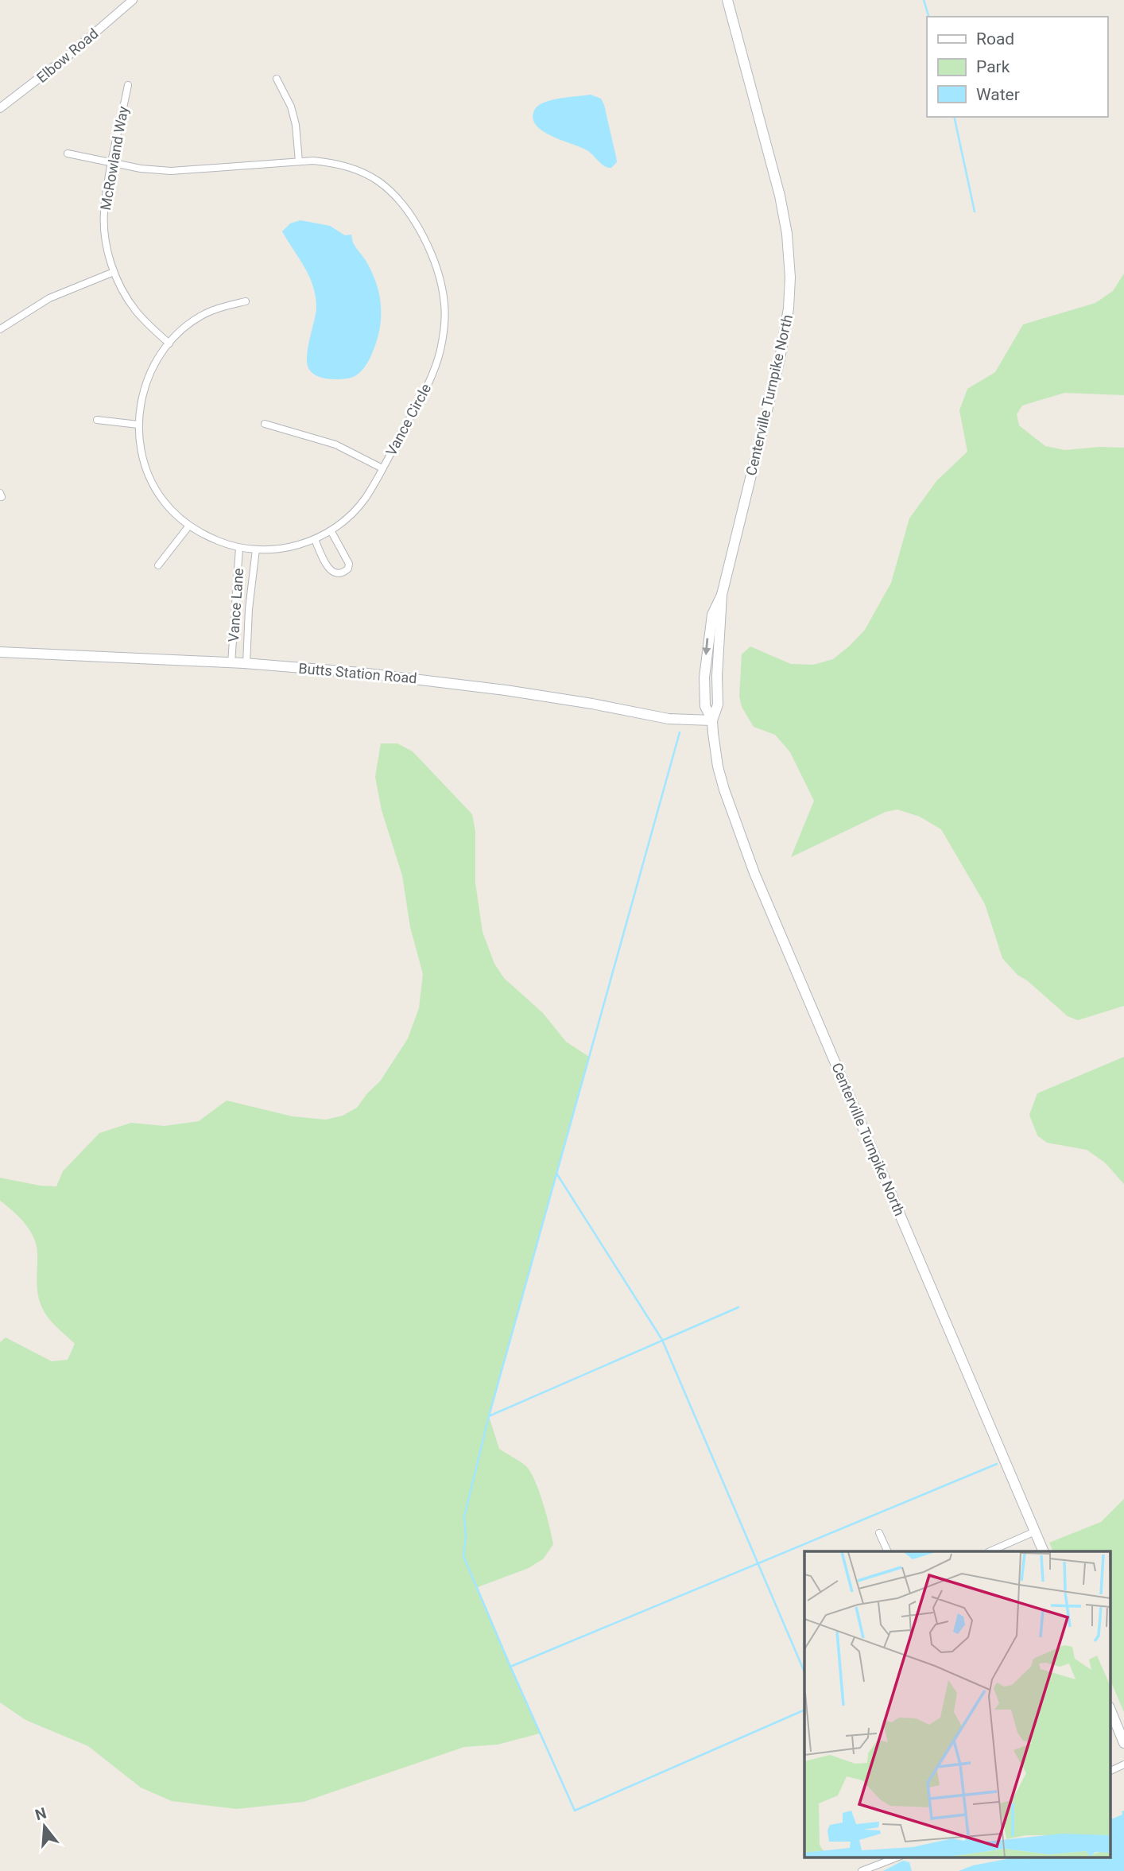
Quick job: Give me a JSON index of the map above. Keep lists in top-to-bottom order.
{
  "streets": {
    "main road": ["Centerville Turnpike North", "Butts Station Road"],
    "street": [
      "Elbow Road",
      "McRowland Way",
      "Vance Circle",
      "Vance Lane"
    ]
  },
  "crossings": [
    ["McRowland Way", "Vance Circle"],
    ["Centerville Turnpike North", "Butts Station Road"],
    ["Vance Circle", "Vance Lane"],
    ["Vance Lane", "Butts Station Road"]
  ],
  "legend": ["Road", "Park", "Water"],
  "north": "top"
}
